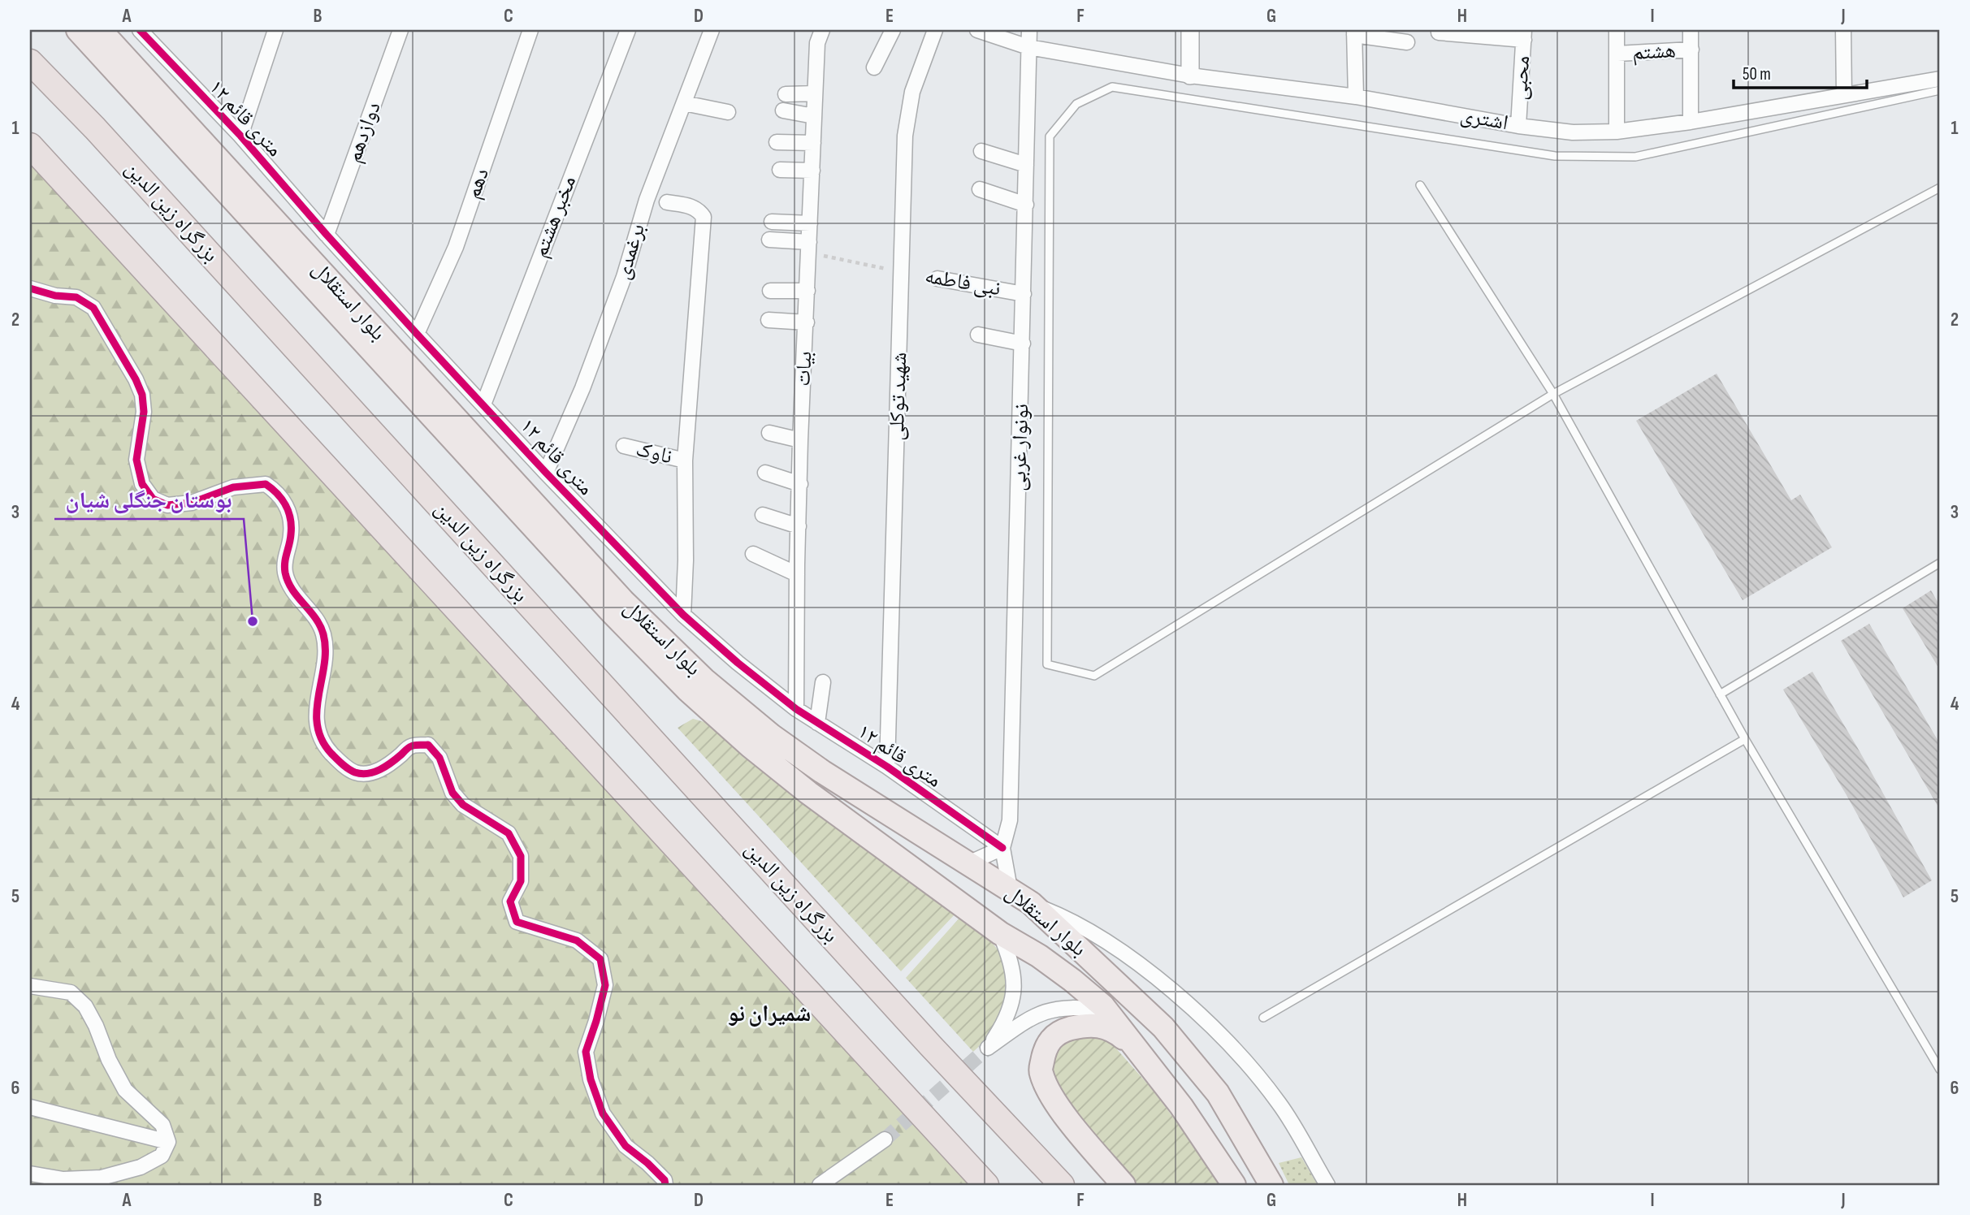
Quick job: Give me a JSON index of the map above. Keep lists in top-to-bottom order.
{
  "streets": {
    "highway": ["بزرگراه زین الدین"],
    "main road": ["بلوار استقلال"],
    "street": [
      "هشتم",
      "محبی",
      "۱۲ متری قائم",
      "اشتری",
      "دوازدهم",
      "دهم",
      "مخبر هشتم",
      "برغمدی",
      "نبی فاطمه",
      "بیات",
      "شهید توکلی",
      "نونوار غربی",
      "ناوک"
    ]
  },
  "crossings": [
    ["محبی", "اشتری"],
    ["۱۲ متری قائم", "دوازدهم"],
    ["۱۲ متری قائم", "دهم"],
    ["۱۲ متری قائم", "مخبر هشتم"],
    ["۱۲ متری قائم", "برغمدی"],
    ["۱۲ متری قائم", "بیات"],
    ["۱۲ متری قائم", "شهید توکلی"],
    ["۱۲ متری قائم", "نونوار غربی"],
    ["اشتری", "نونوار غربی"],
    ["برغمدی", "ناوک"],
    ["نبی فاطمه", "نونوار غربی"]
  ],
  "districts": ["شمیران نو"],
  "places": ["بوستان جنگلی شیان"],
  "scale_bar": "50 m",
  "grid": {
    "columns": [
      "A",
      "B",
      "C",
      "D",
      "E",
      "F",
      "G",
      "H",
      "I",
      "J"
    ],
    "rows": [
      "1",
      "2",
      "3",
      "4",
      "5",
      "6"
    ]
  }
}
